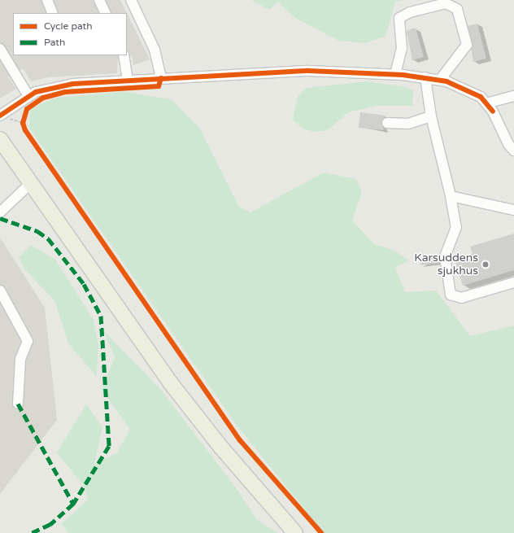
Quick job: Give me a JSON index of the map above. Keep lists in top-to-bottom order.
{
  "places": ["Karsuddens sjukhus"],
  "legend": ["Cycle path", "Path"]
}
